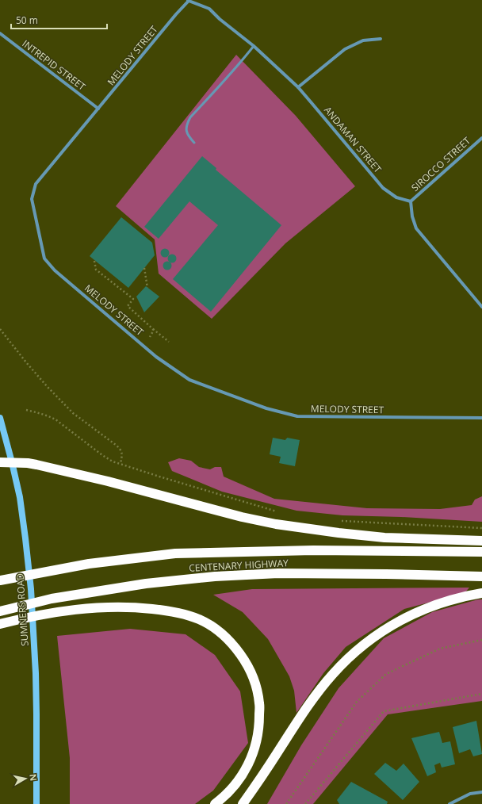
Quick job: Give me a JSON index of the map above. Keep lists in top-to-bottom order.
{
  "streets": {
    "highway": ["CENTENARY HIGHWAY"],
    "main road": ["SUMNERS ROAD"],
    "street": [
      "MELODY STREET",
      "INTREPID STREET",
      "ANDAMAN STREET",
      "SIROCCO STREET"
    ]
  },
  "crossings": [
    ["MELODY STREET", "INTREPID STREET"],
    ["MELODY STREET", "ANDAMAN STREET"],
    ["ANDAMAN STREET", "SIROCCO STREET"]
  ],
  "scale_bar": "50 m",
  "north": "right"
}
